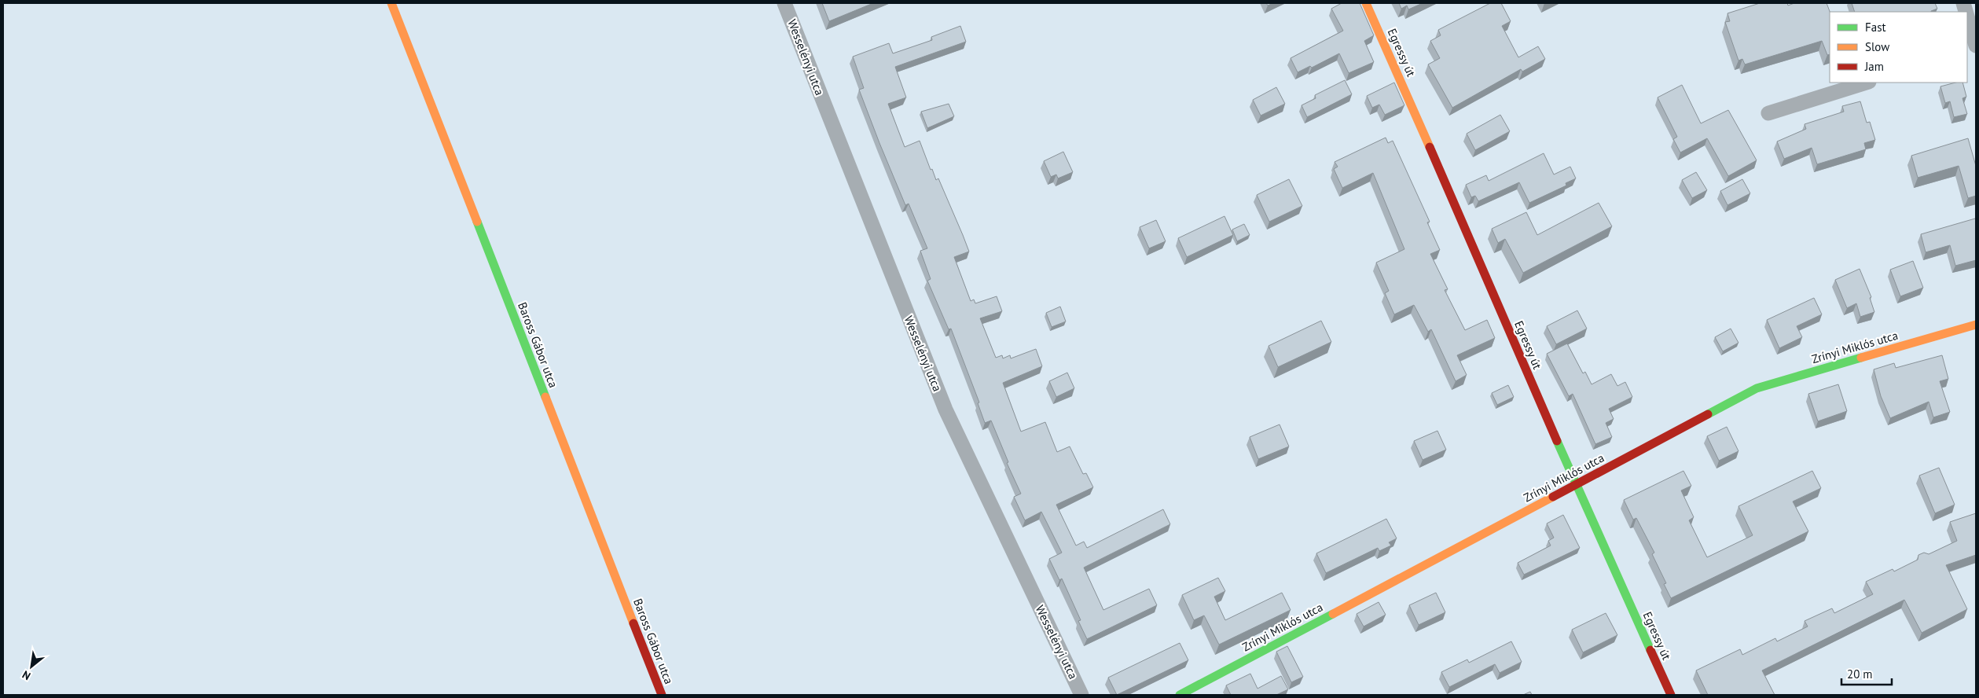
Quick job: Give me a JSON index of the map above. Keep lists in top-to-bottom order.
{
  "streets": {
    "street": [
      "Egressy út",
      "Wesselényi utca",
      "Baross Gábor utca",
      "Zrínyi Miklós utca"
    ]
  },
  "crossings": [
    ["Egressy út", "Zrínyi Miklós utca"]
  ],
  "legend": ["Fast", "Slow", "Jam"],
  "scale_bar": "20 m",
  "north": "bottom left"
}
